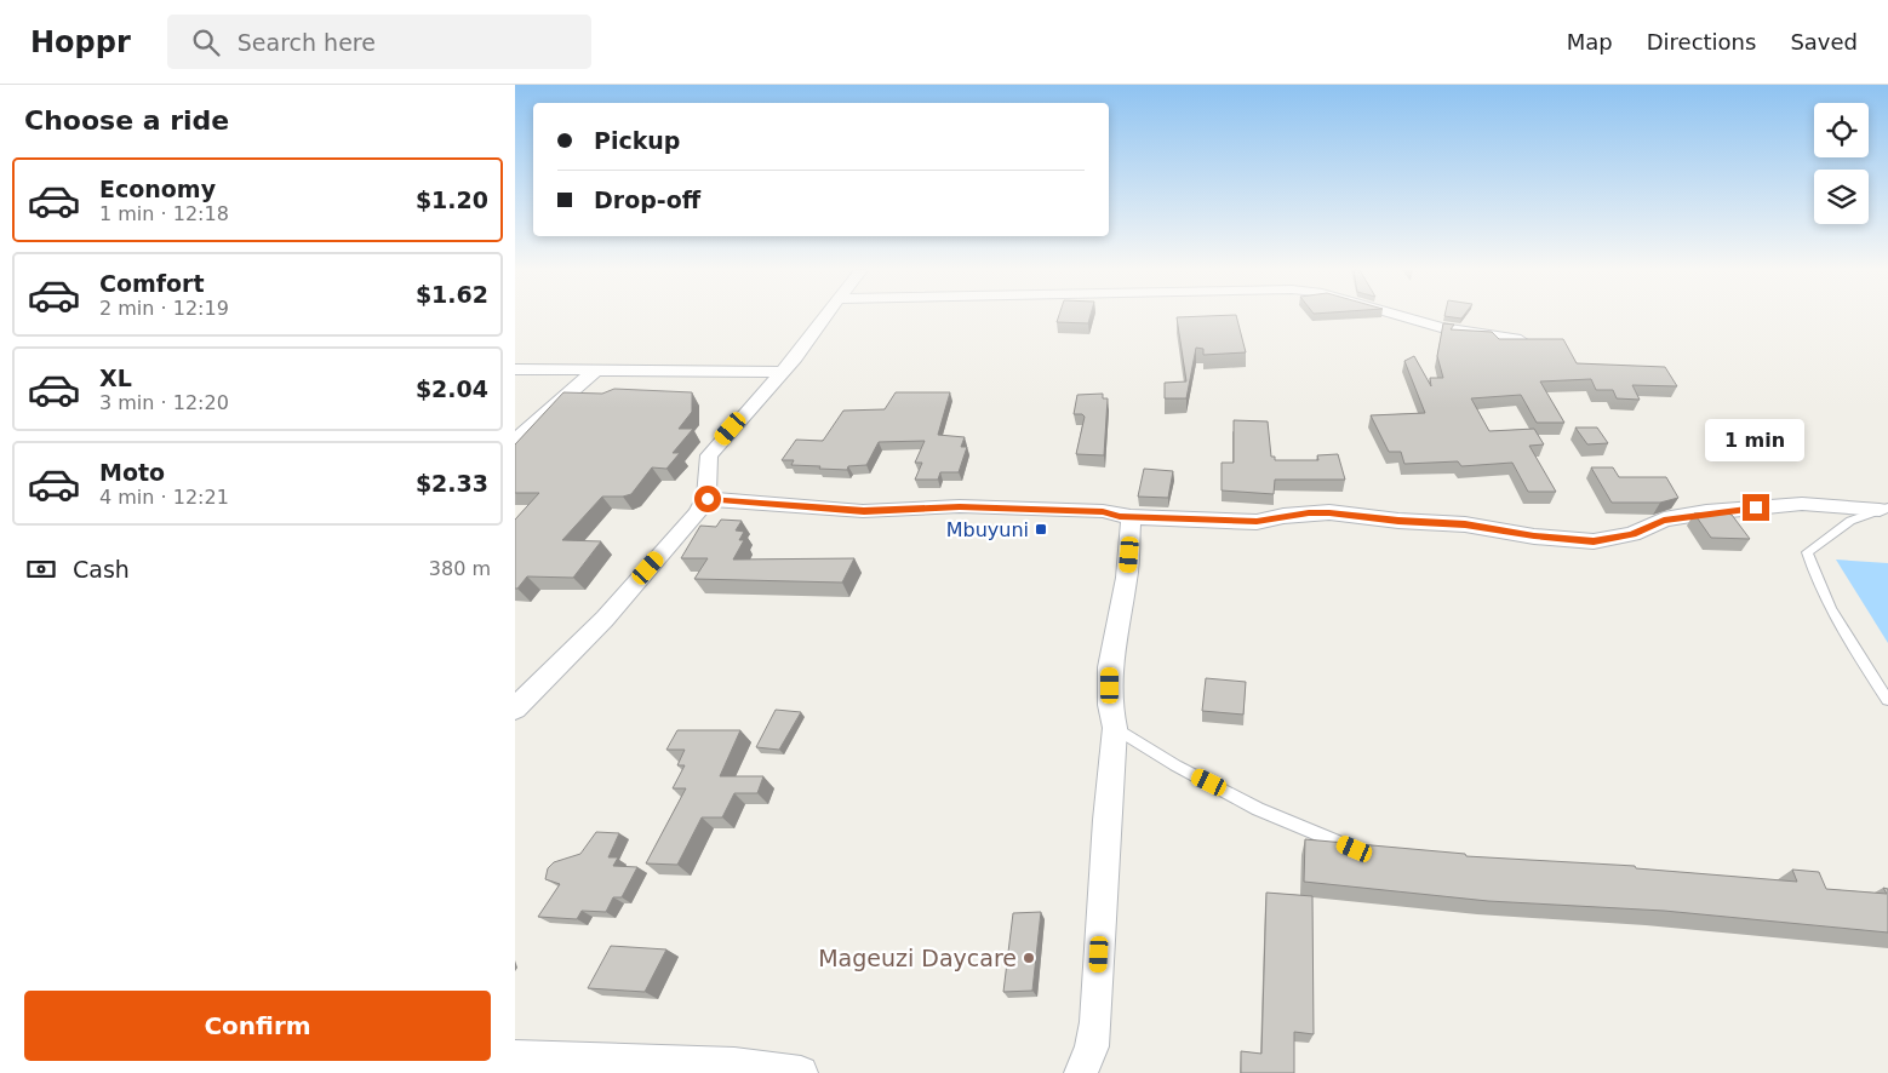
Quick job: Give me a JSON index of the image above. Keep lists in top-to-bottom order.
{
  "places": {
    "transit": ["Mbuyuni"],
    "other": ["Mageuzi Daycare"]
  },
  "page": {
    "header": "Hoppr",
    "search": "Search here",
    "nav": ["Map", "Directions", "Saved"],
    "heading": "Choose a ride",
    "banner": ["Pickup", "Drop-off"],
    "list": [
      {
        "name": "Economy",
        "note": "1 min · 12:18",
        "value": "$1.20"
      },
      {
        "name": "Comfort",
        "note": "2 min · 12:19",
        "value": "$1.62"
      },
      {
        "name": "XL",
        "note": "3 min · 12:20",
        "value": "$2.04"
      },
      {
        "name": "Moto",
        "note": "4 min · 12:21",
        "value": "$2.33"
      }
    ],
    "bubble": "1 min",
    "pay": ["Cash", "380 m"],
    "buttons": "Confirm"
  }
}
